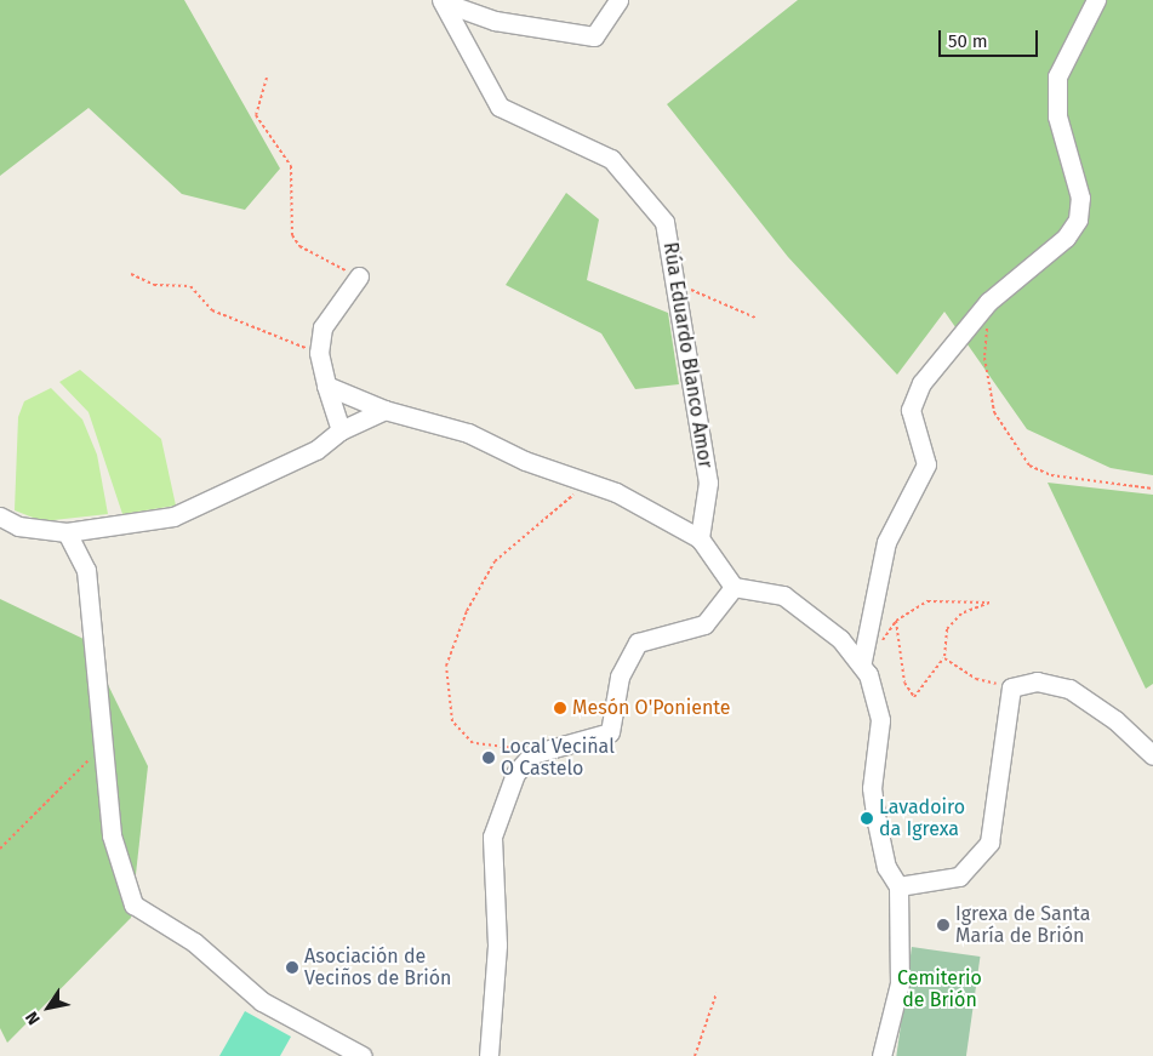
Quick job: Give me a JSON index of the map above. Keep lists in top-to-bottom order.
{
  "streets": {
    "street": ["Rúa Eduardo Blanco Amor"]
  },
  "parks": ["Cemiterio de Brión"],
  "places": [
    "Mesón O'Poniente",
    "Local Veciñal O Castelo",
    "Lavadoiro da Igrexa",
    "Igrexa de Santa María de Brión",
    "Asociación de Veciños de Brión"
  ],
  "scale_bar": "50 m",
  "north": "bottom left"
}
